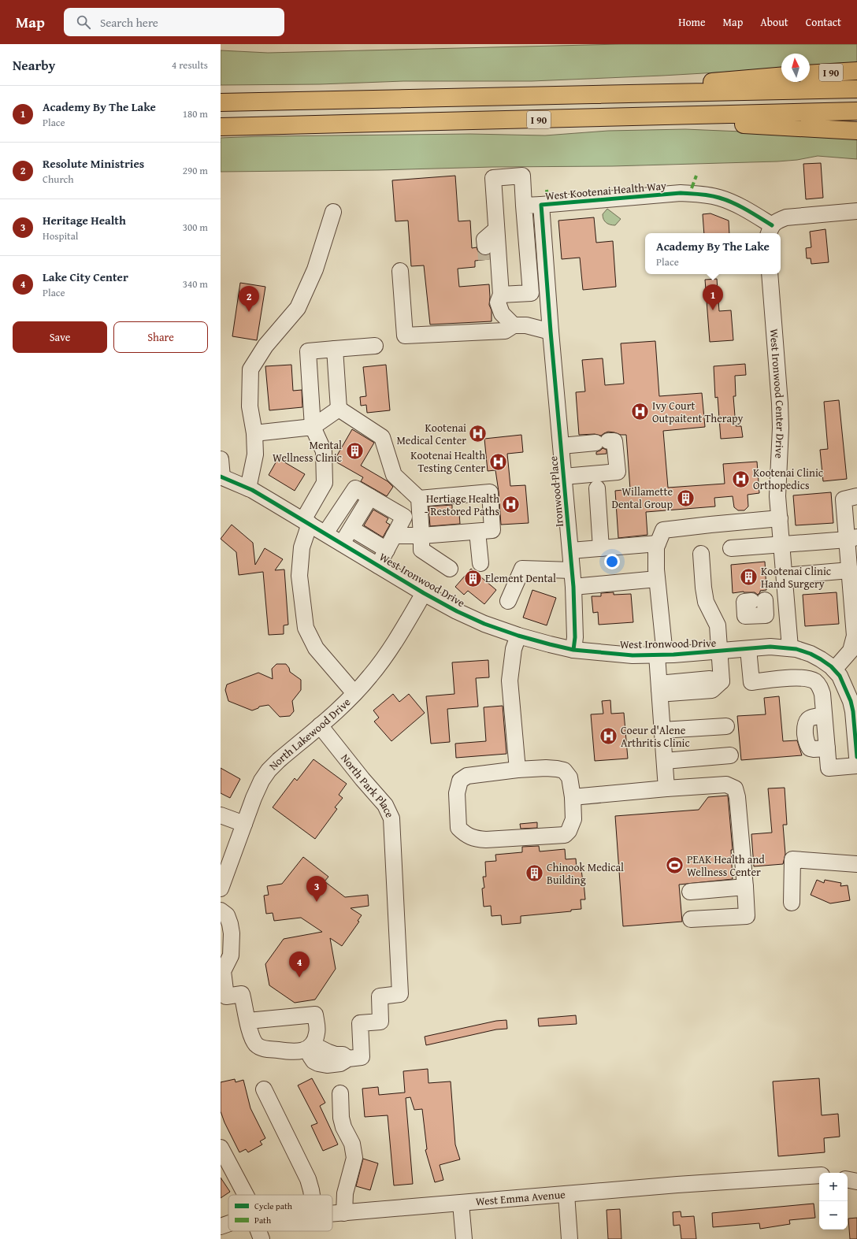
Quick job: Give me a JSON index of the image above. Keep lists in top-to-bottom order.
{
  "streets": {
    "highway": ["I 90"],
    "street": [
      "West Kootenai Health Way",
      "West Ironwood Center Drive",
      "Ironwood Place",
      "West Ironwood Drive",
      "North Lakewood Drive",
      "North Park Place",
      "West Emma Avenue"
    ]
  },
  "crossings": [
    ["West Kootenai Health Way", "Ironwood Place"],
    ["West Ironwood Center Drive", "West Ironwood Drive"],
    ["Ironwood Place", "West Ironwood Drive"],
    ["West Ironwood Drive", "North Lakewood Drive"],
    ["North Lakewood Drive", "North Park Place"]
  ],
  "places": {
    "hospital": [
      "Ivy Court Outpaitent Therapy",
      "Kootenai Medical Center",
      "Kootenai Health Testing Center",
      "Kootenai Clinic Orthopedics",
      "Hertiage Health - Restored Paths",
      "Coeur d'Alene Arthritis Clinic"
    ],
    "building": [
      "Mental Wellness Clinic",
      "Willamette Dental Group",
      "Kootenai Clinic Hand Surgery",
      "Element Dental",
      "Chinook Medical Building"
    ],
    "sports": ["PEAK Health and Wellness Center"]
  },
  "legend": ["Cycle path", "Path"],
  "north": "top",
  "page": {
    "header": "Map",
    "search": "Search here",
    "nav": [
      "Home",
      "Map",
      "About",
      "Contact"
    ],
    "heading": ["Nearby", "4 results"],
    "list": [
      {
        "mark": "1",
        "name": "Academy By The Lake",
        "note": "Place",
        "value": "180 m"
      },
      {
        "mark": "2",
        "name": "Resolute Ministries",
        "note": "Church",
        "value": "290 m"
      },
      {
        "mark": "3",
        "name": "Heritage Health",
        "note": "Hospital",
        "value": "300 m"
      },
      {
        "mark": "4",
        "name": "Lake City Center",
        "note": "Place",
        "value": "340 m"
      }
    ],
    "popup": ["Academy By The Lake", "Place"],
    "pins": [
      "1",
      "2",
      "3",
      "4"
    ],
    "buttons": ["Save", "Share"],
    "map_buttons": ["+", "−"]
  }
}
